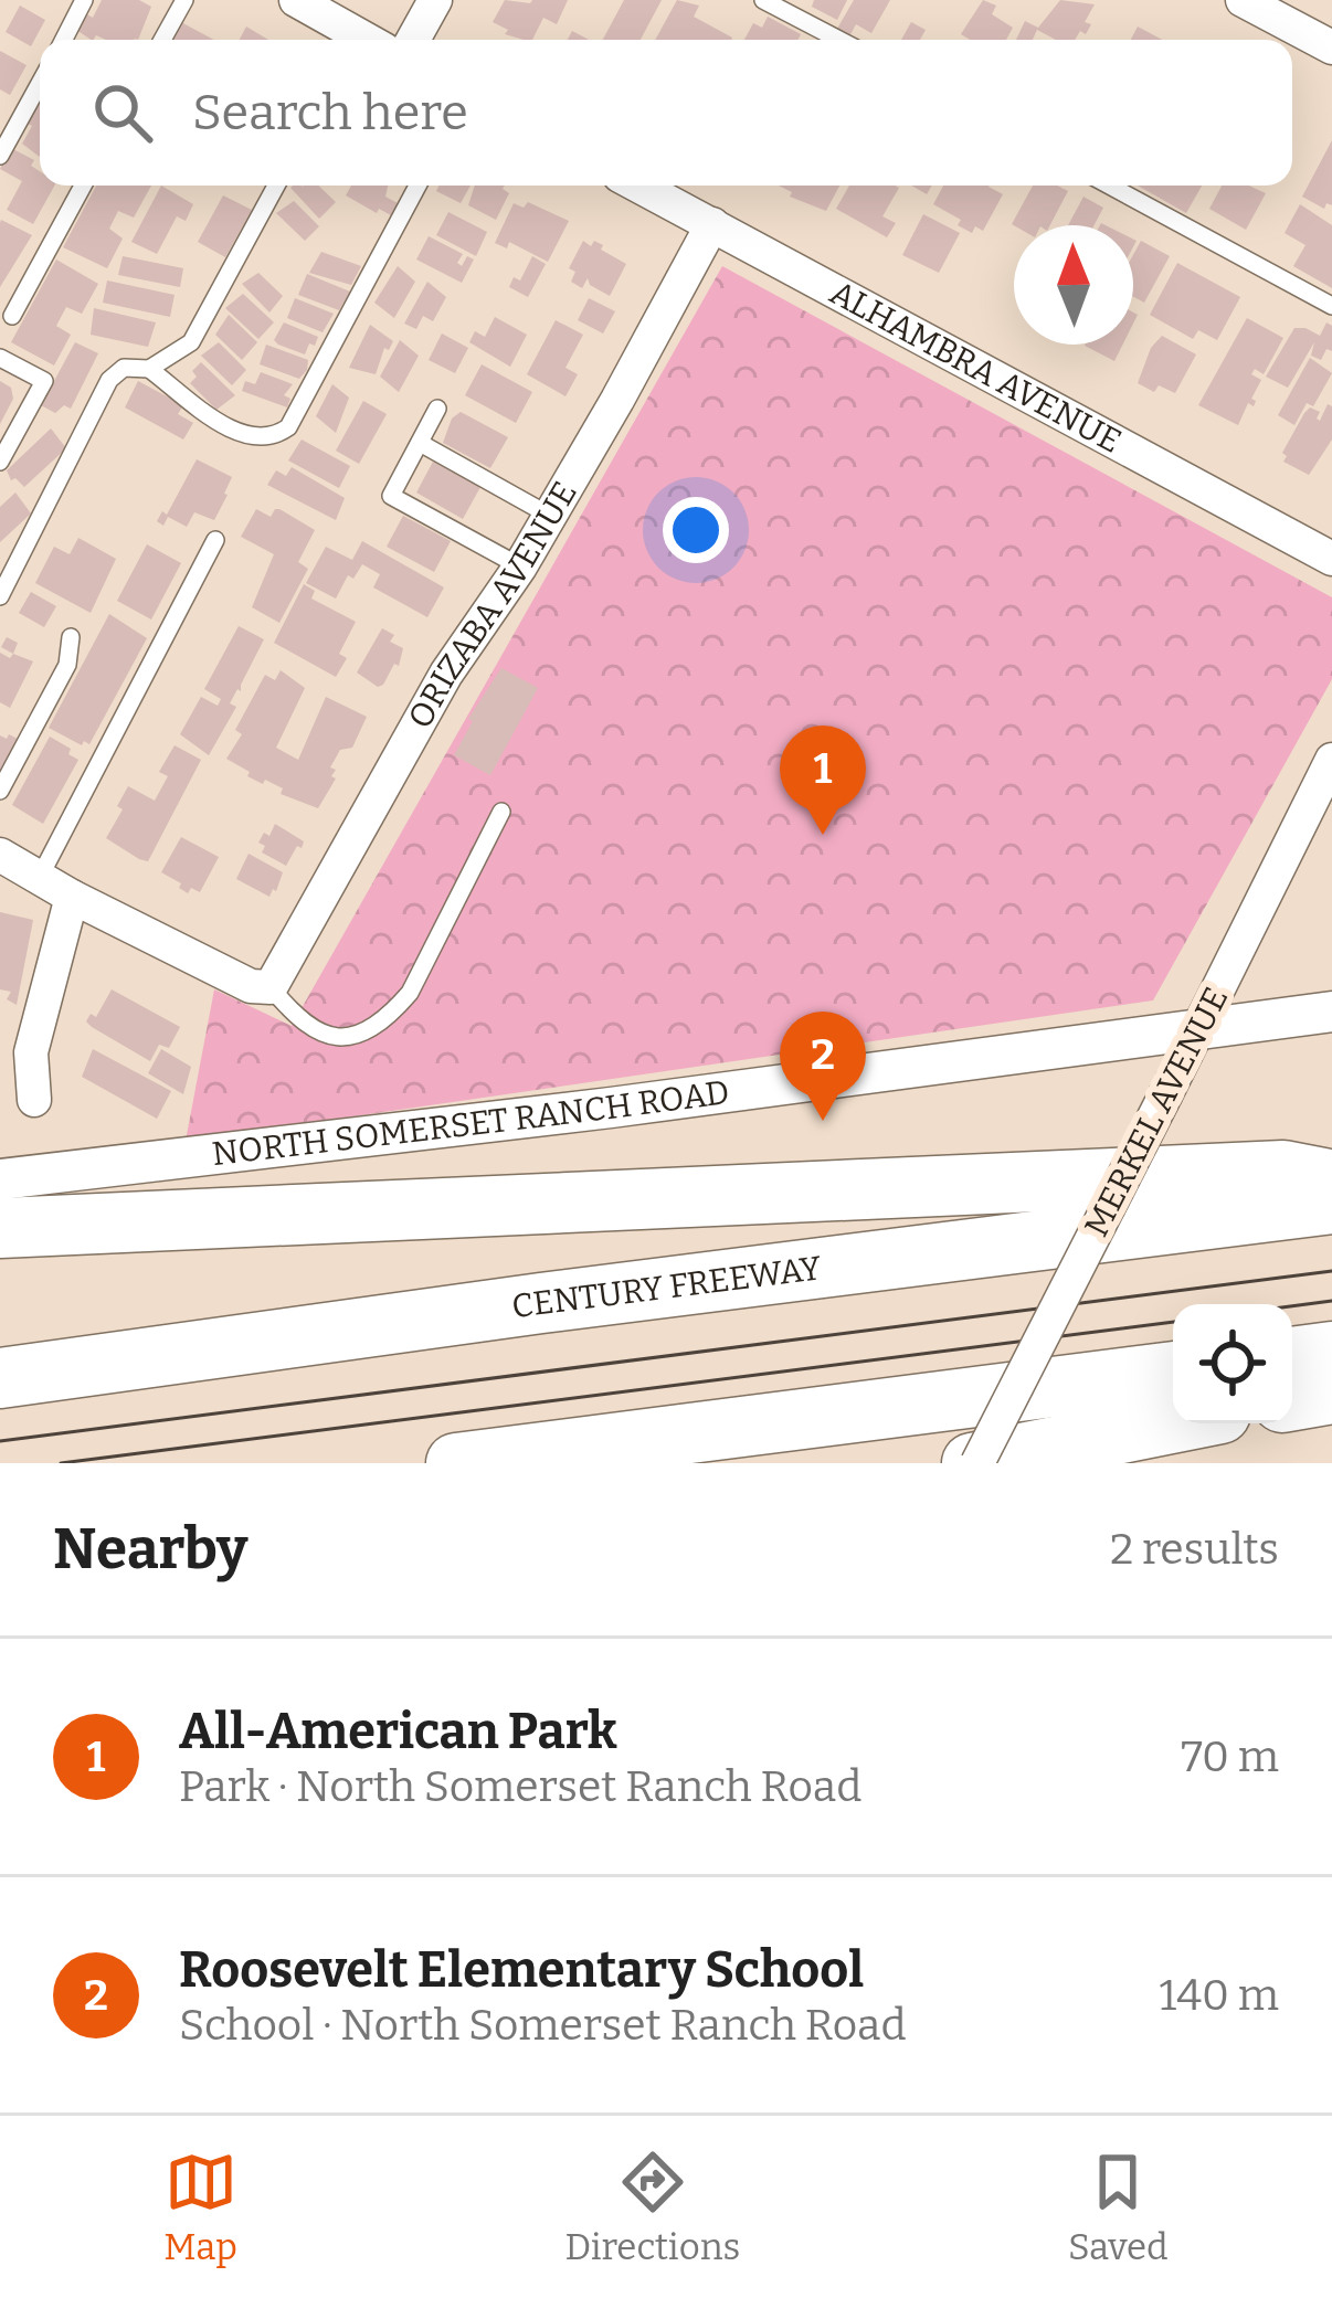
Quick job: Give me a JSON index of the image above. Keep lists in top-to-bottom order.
{
  "streets": {
    "highway": ["CENTURY FREEWAY"],
    "street": [
      "ALHAMBRA AVENUE",
      "ORIZABA AVENUE",
      "MERKEL AVENUE",
      "NORTH SOMERSET RANCH ROAD"
    ]
  },
  "crossings": [
    ["ALHAMBRA AVENUE", "ORIZABA AVENUE"],
    ["MERKEL AVENUE", "NORTH SOMERSET RANCH ROAD"]
  ],
  "north": "top",
  "page": {
    "search": "Search here",
    "pins": ["1", "2"],
    "heading": ["Nearby", "2 results"],
    "list": [
      {
        "mark": "1",
        "name": "All-American Park",
        "note": "Park · North Somerset Ranch Road",
        "value": "70 m"
      },
      {
        "mark": "2",
        "name": "Roosevelt Elementary School",
        "note": "School · North Somerset Ranch Road",
        "value": "140 m"
      }
    ],
    "nav": ["Map", "Directions", "Saved"]
  }
}
